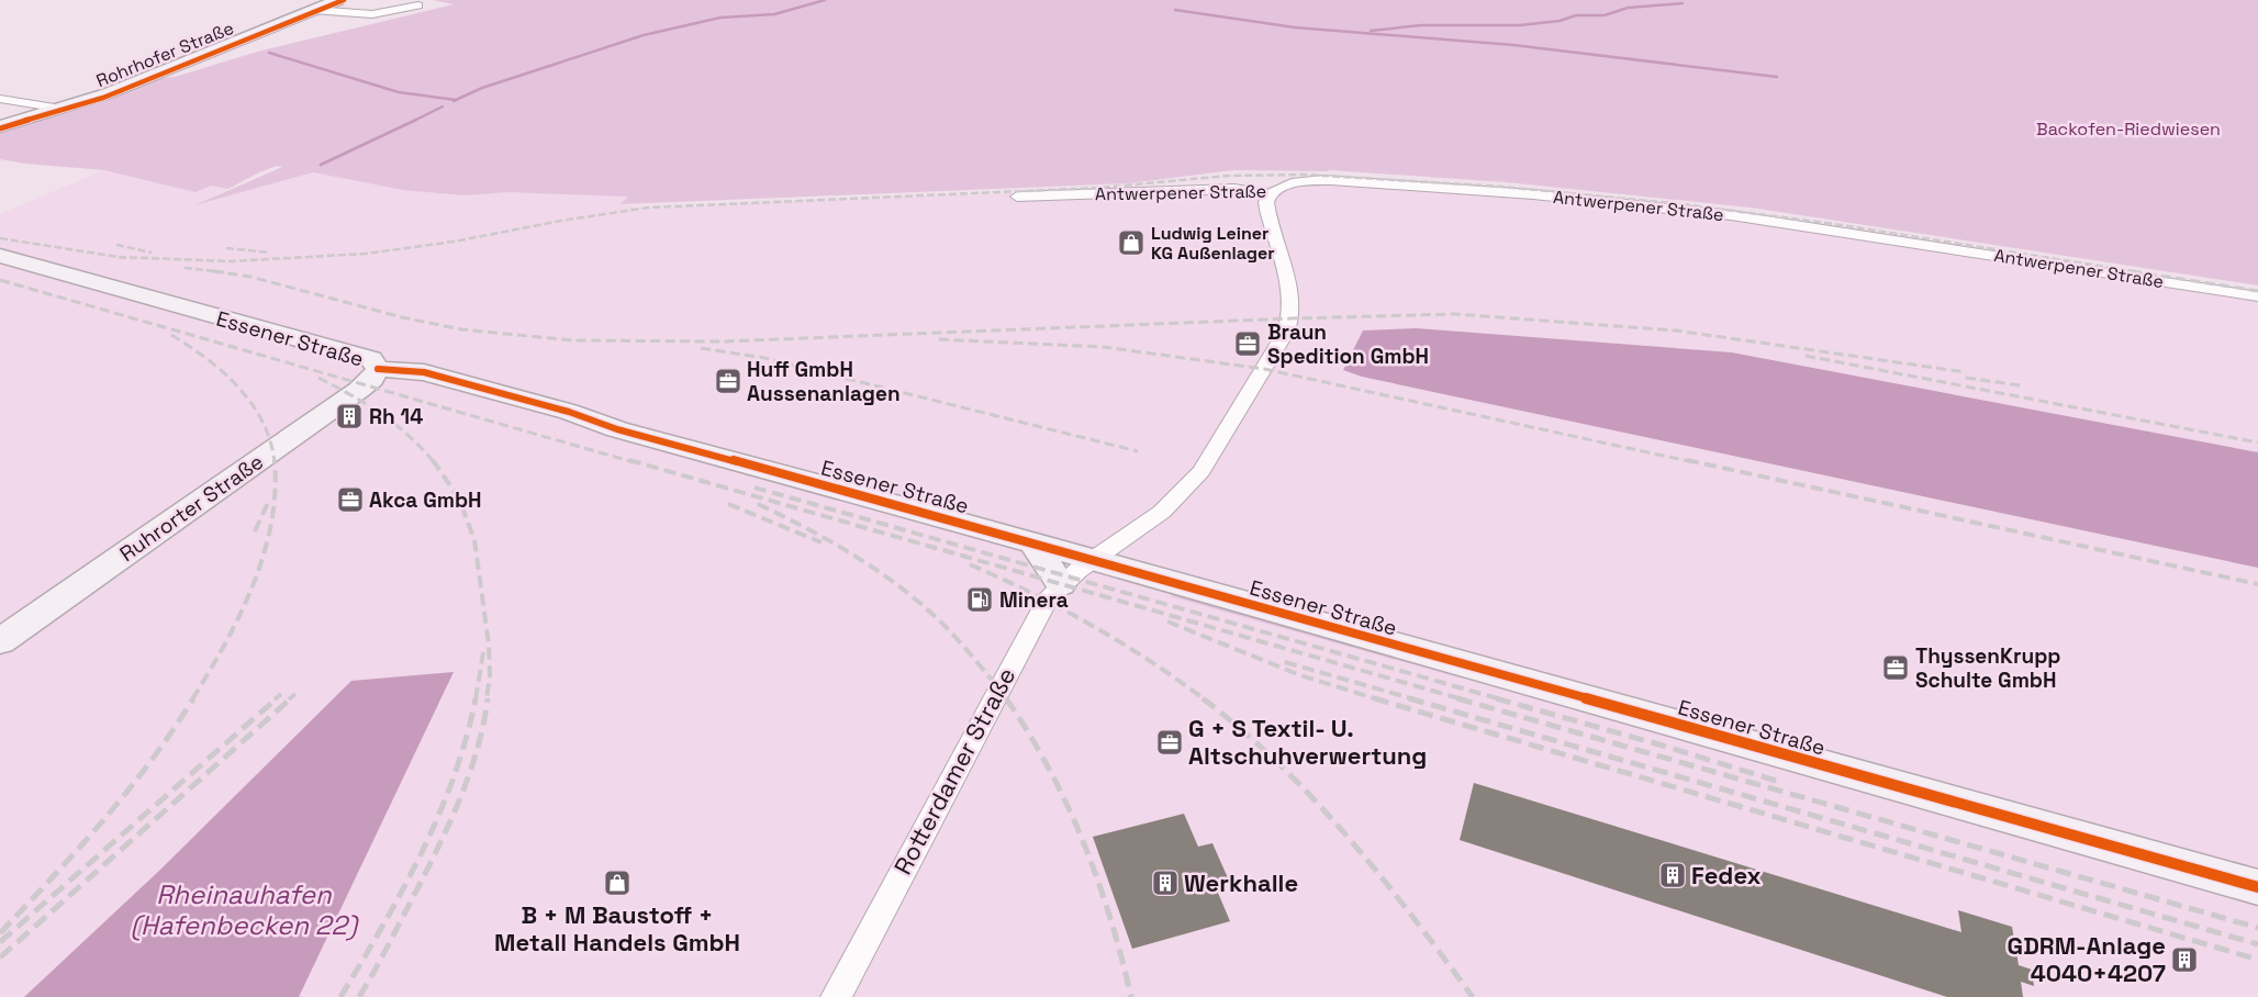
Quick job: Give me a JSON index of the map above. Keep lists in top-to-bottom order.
{
  "streets": {
    "street": [
      "Rohrhofer Straße",
      "Antwerpener Straße",
      "Essener Straße",
      "Ruhrorter Straße",
      "Rotterdamer Straße"
    ]
  },
  "crossings": [
    ["Antwerpener Straße", "Rotterdamer Straße"],
    ["Essener Straße", "Ruhrorter Straße"],
    ["Essener Straße", "Rotterdamer Straße"]
  ],
  "water": ["Rheinauhafen (Hafenbecken 22)"],
  "parks": ["Backofen-Riedwiesen"],
  "places": {
    "shop": ["Ludwig Leiner KG Außenlager", "B + M Baustoff + Metall Handels GmbH"],
    "office": [
      "Braun Spedition GmbH",
      "Huff GmbH Aussenanlagen",
      "Akca GmbH",
      "ThyssenKrupp Schulte GmbH",
      "G + S Textil- U. Altschuhverwertung"
    ],
    "building": [
      "Rh 14",
      "Fedex",
      "Werkhalle",
      "GDRM-Anlage 4040+4207"
    ],
    "fuel station": ["Minera"]
  }
}
